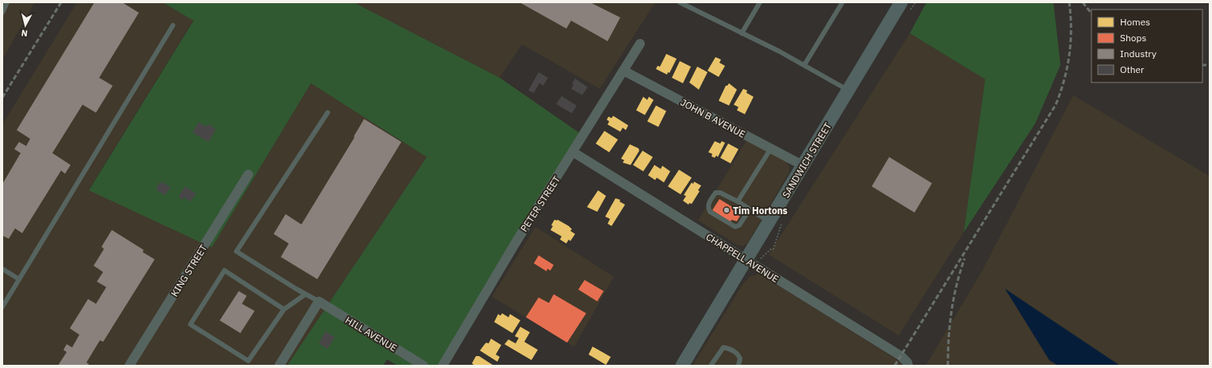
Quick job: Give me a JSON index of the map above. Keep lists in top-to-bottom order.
{
  "streets": {
    "main road": ["SANDWICH STREET"],
    "street": [
      "JOHN B AVENUE",
      "PETER STREET",
      "CHAPPELL AVENUE",
      "KING STREET",
      "HILL AVENUE"
    ]
  },
  "crossings": [
    ["JOHN B AVENUE", "SANDWICH STREET"],
    ["JOHN B AVENUE", "PETER STREET"],
    ["SANDWICH STREET", "CHAPPELL AVENUE"],
    ["PETER STREET", "CHAPPELL AVENUE"]
  ],
  "places": ["Tim Hortons"],
  "legend": [
    "Homes",
    "Shops",
    "Industry",
    "Other"
  ],
  "north": "bottom"
}
